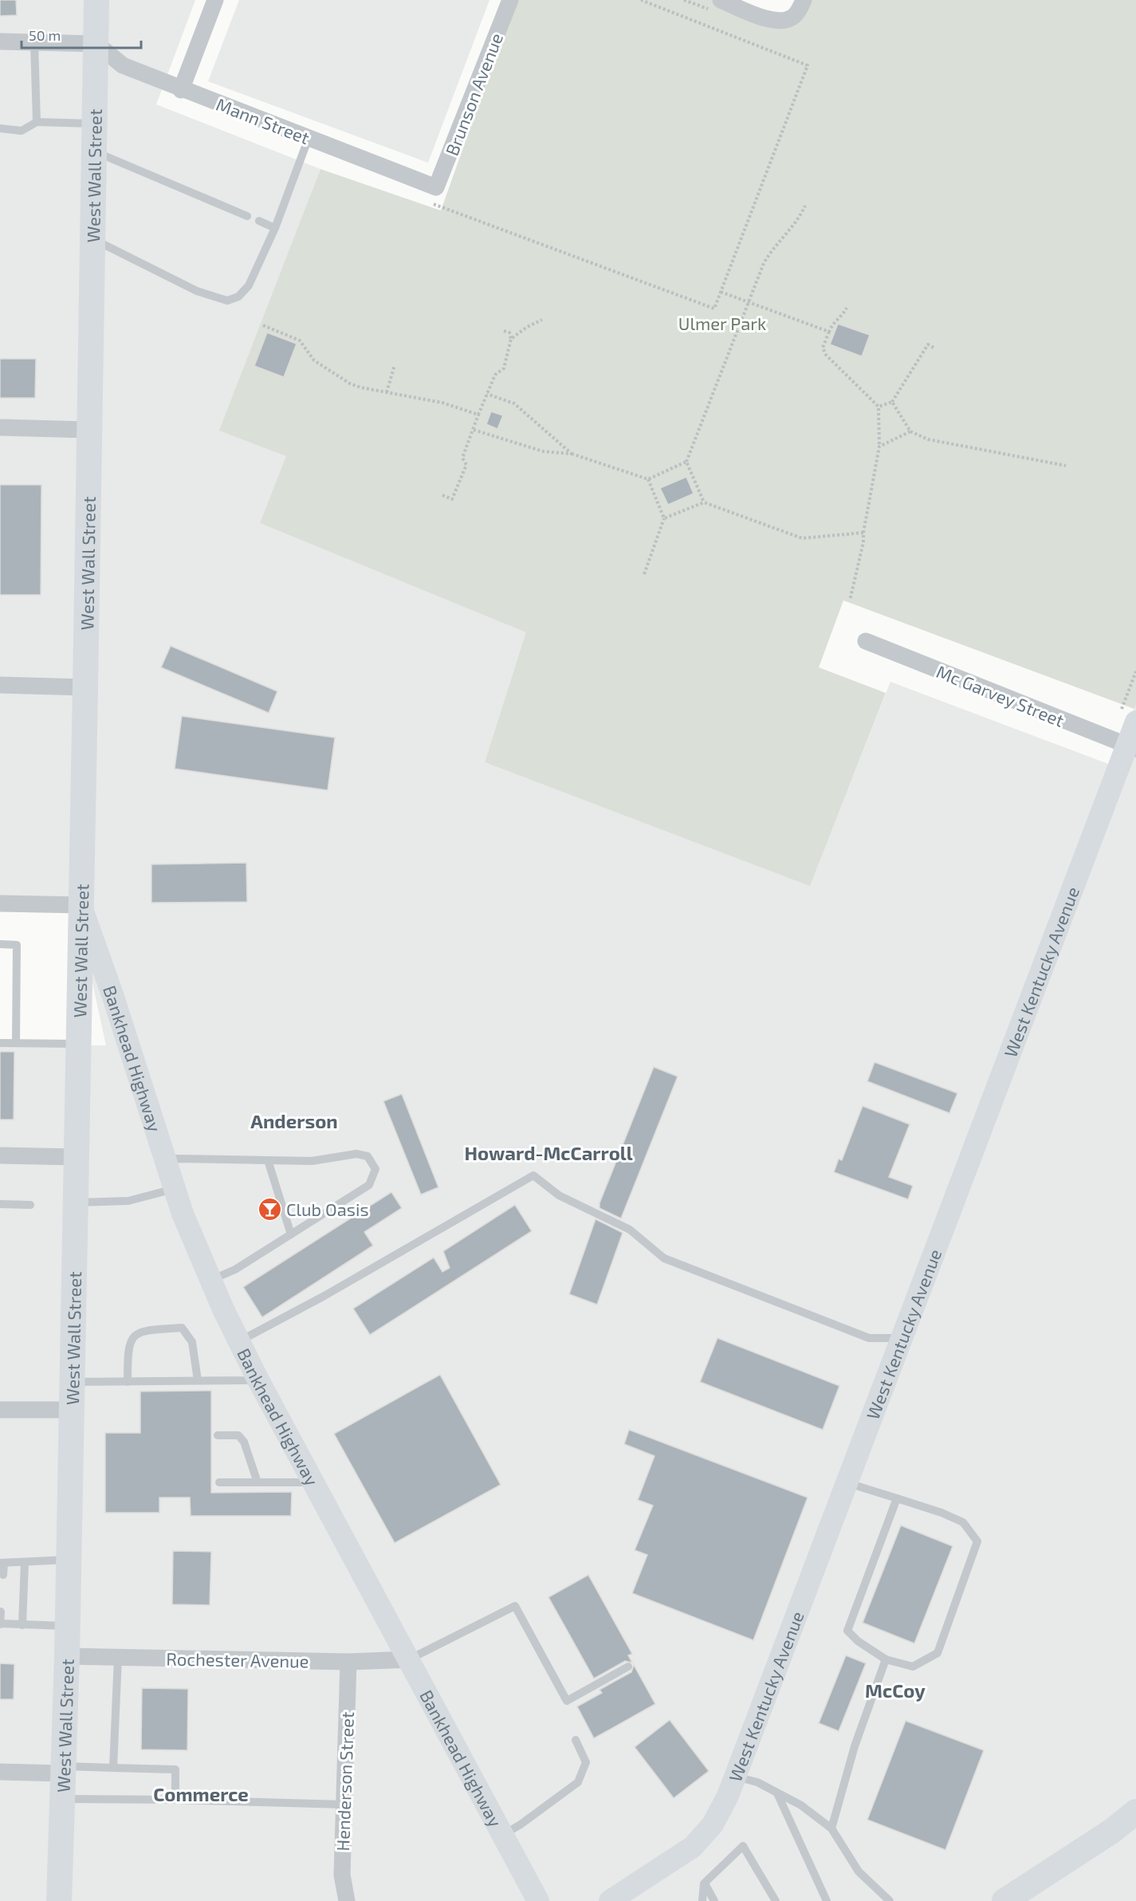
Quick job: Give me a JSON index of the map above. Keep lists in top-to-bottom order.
{
  "streets": {
    "main road": ["West Wall Street"],
    "street": [
      "Brunson Avenue",
      "Mann Street",
      "Mc Garvey Street",
      "West Kentucky Avenue",
      "Bankhead Highway",
      "Rochester Avenue",
      "Henderson Street"
    ]
  },
  "crossings": [
    ["Brunson Avenue", "Mann Street"],
    ["Mann Street", "West Wall Street"],
    ["West Wall Street", "Bankhead Highway"],
    ["West Wall Street", "Rochester Avenue"],
    ["Mc Garvey Street", "West Kentucky Avenue"],
    ["Bankhead Highway", "Rochester Avenue"],
    ["Rochester Avenue", "Henderson Street"]
  ],
  "districts": [
    "Anderson",
    "Howard-McCarroll",
    "McCoy",
    "Commerce"
  ],
  "parks": ["Ulmer Park"],
  "places": {
    "bar": ["Club Oasis"]
  },
  "scale_bar": "50 m"
}
